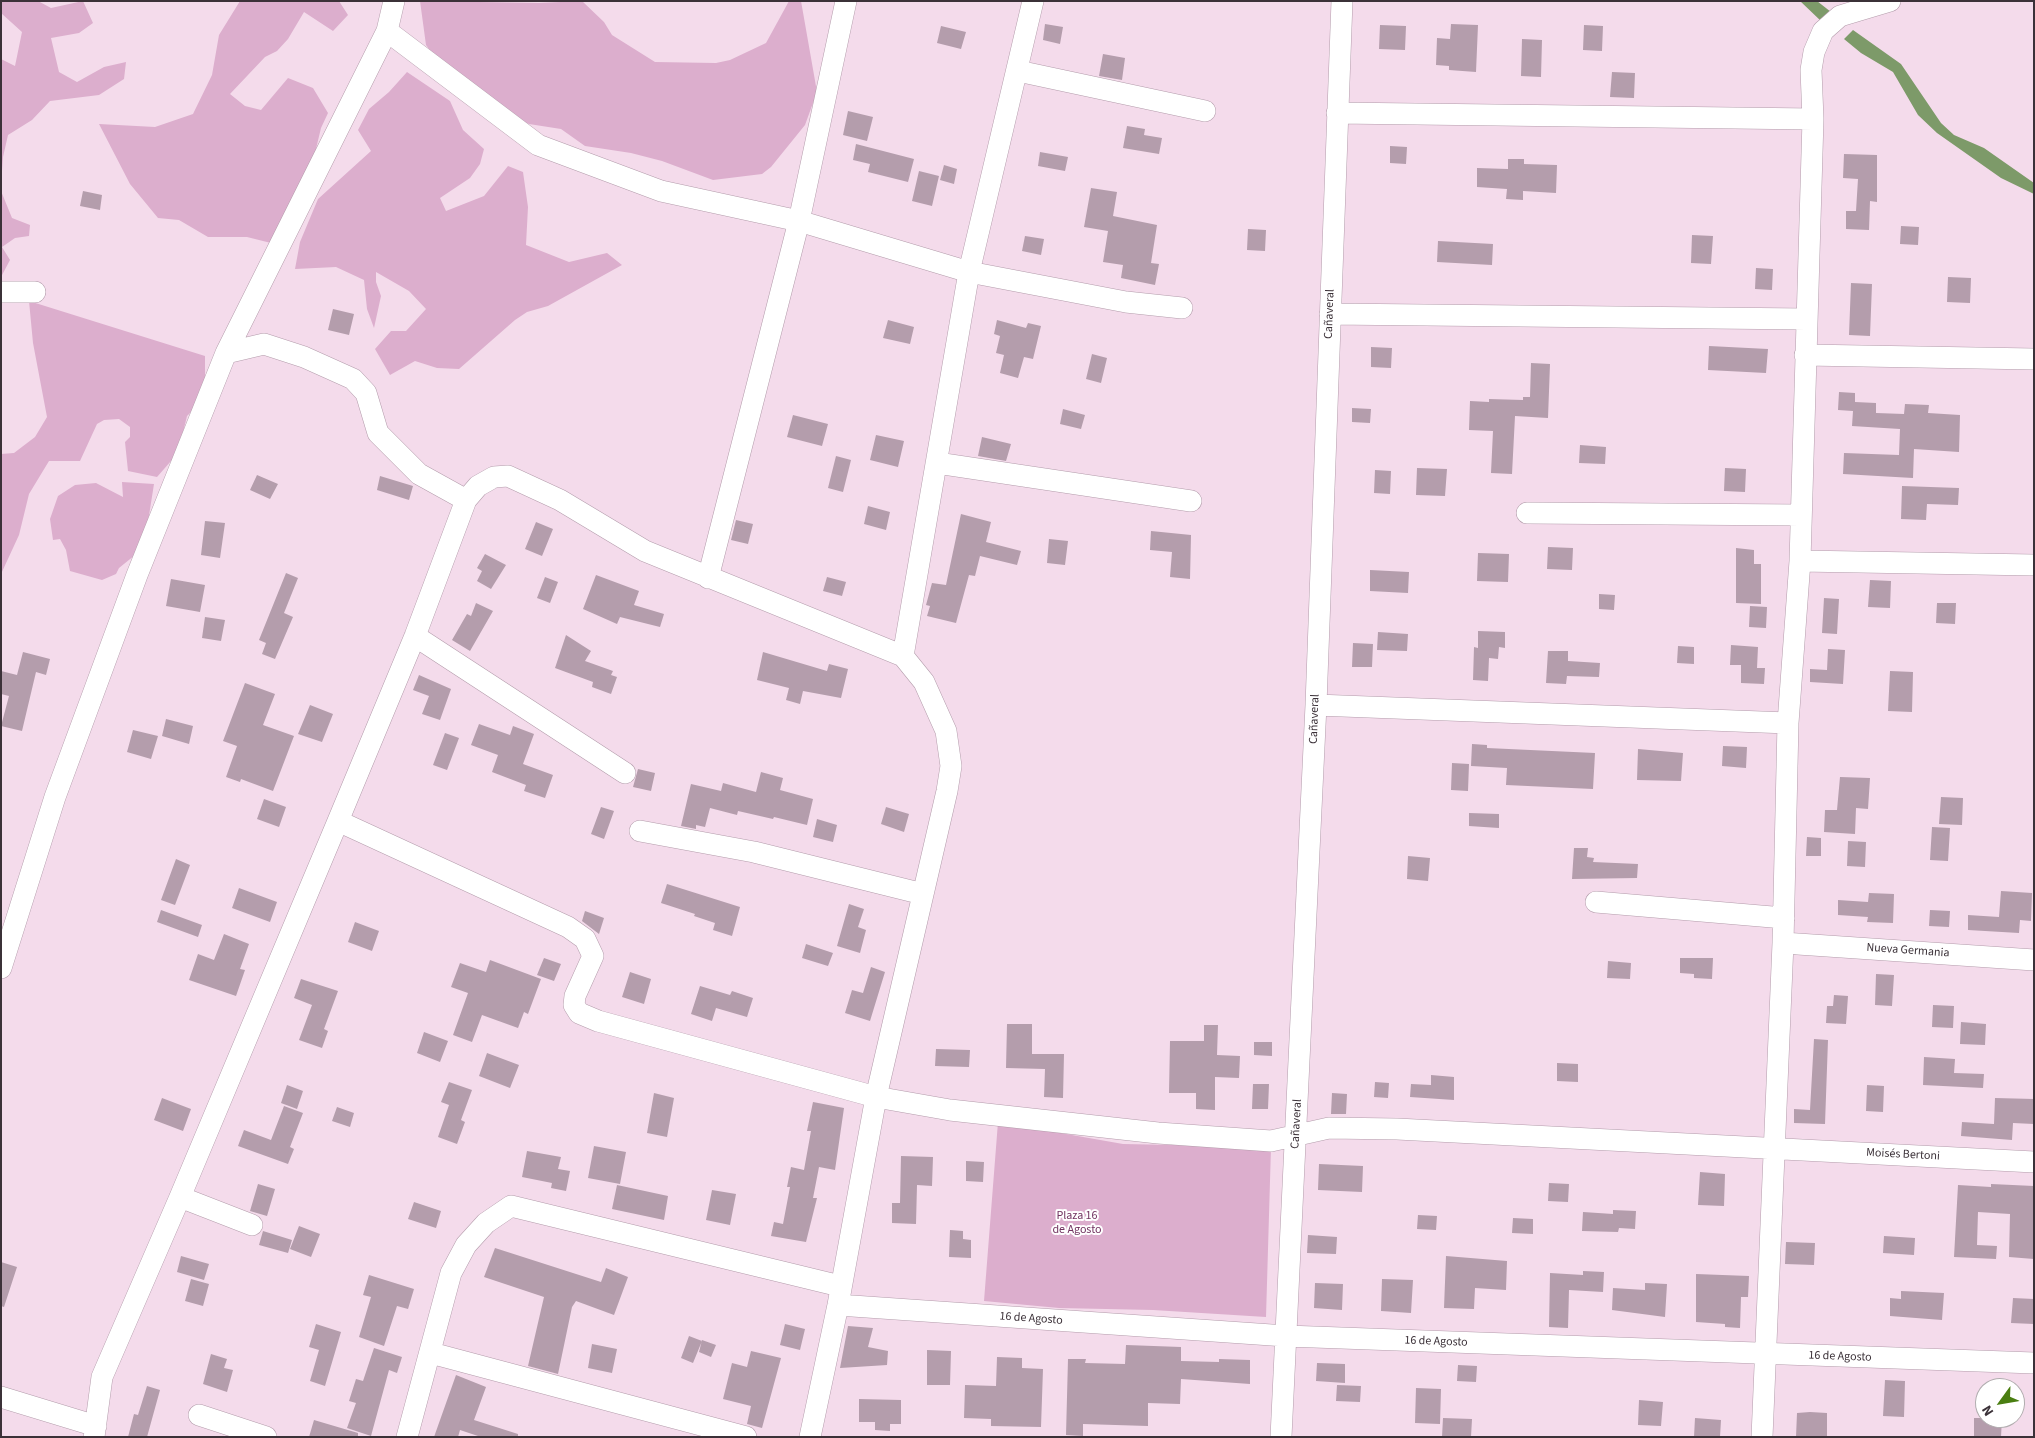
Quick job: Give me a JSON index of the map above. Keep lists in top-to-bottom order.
{
  "streets": {
    "street": [
      "Cañaveral",
      "Nueva Germania",
      "Moisés Bertoni",
      "16 de Agosto"
    ]
  },
  "crossings": [
    ["Cañaveral", "Moisés Bertoni"],
    ["Cañaveral", "16 de Agosto"]
  ],
  "parks": ["Plaza 16 de Agosto"],
  "north": "bottom left"
}
